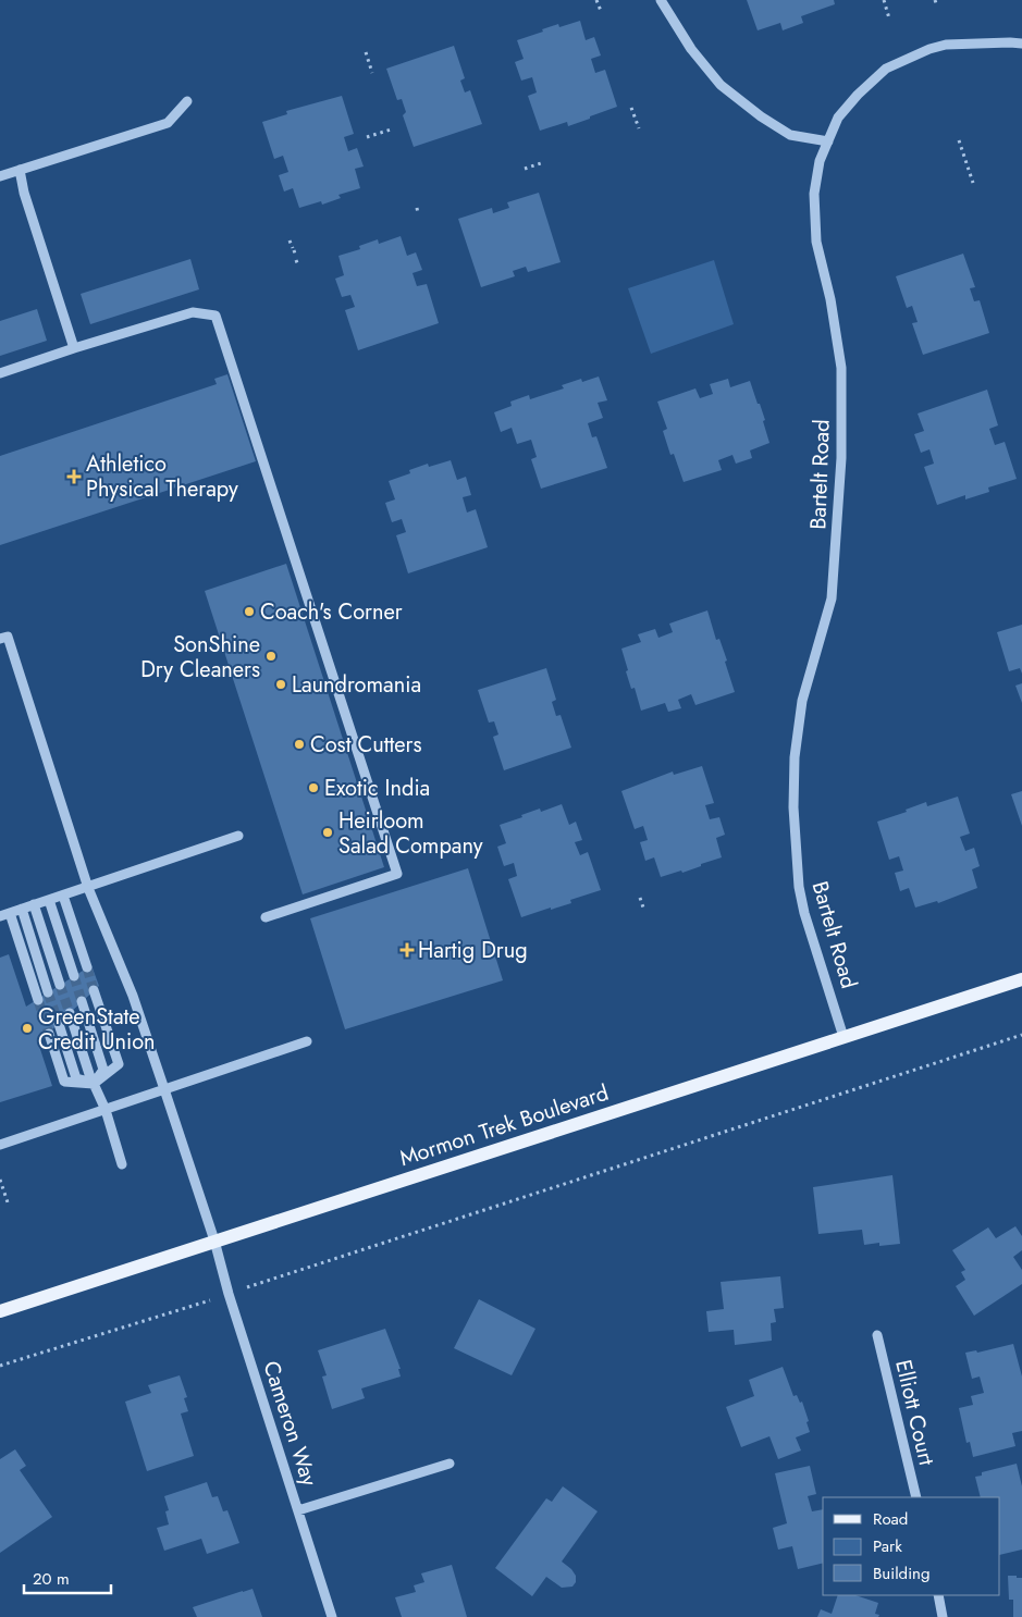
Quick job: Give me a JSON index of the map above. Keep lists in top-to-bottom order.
{
  "streets": {
    "main road": ["Mormon Trek Boulevard"],
    "street": ["Bartelt Road", "Elliott Court", "Cameron Way"]
  },
  "crossings": [
    ["Bartelt Road", "Mormon Trek Boulevard"],
    ["Mormon Trek Boulevard", "Cameron Way"]
  ],
  "places": {
    "health": ["Athletico Physical Therapy", "Hartig Drug"],
    "other": [
      "Coach's Corner",
      "SonShine Dry Cleaners",
      "Laundromania",
      "Cost Cutters",
      "Exotic India",
      "Heirloom Salad Company",
      "GreenState Credit Union"
    ]
  },
  "legend": ["Road", "Park", "Building"],
  "scale_bar": "20 m"
}
